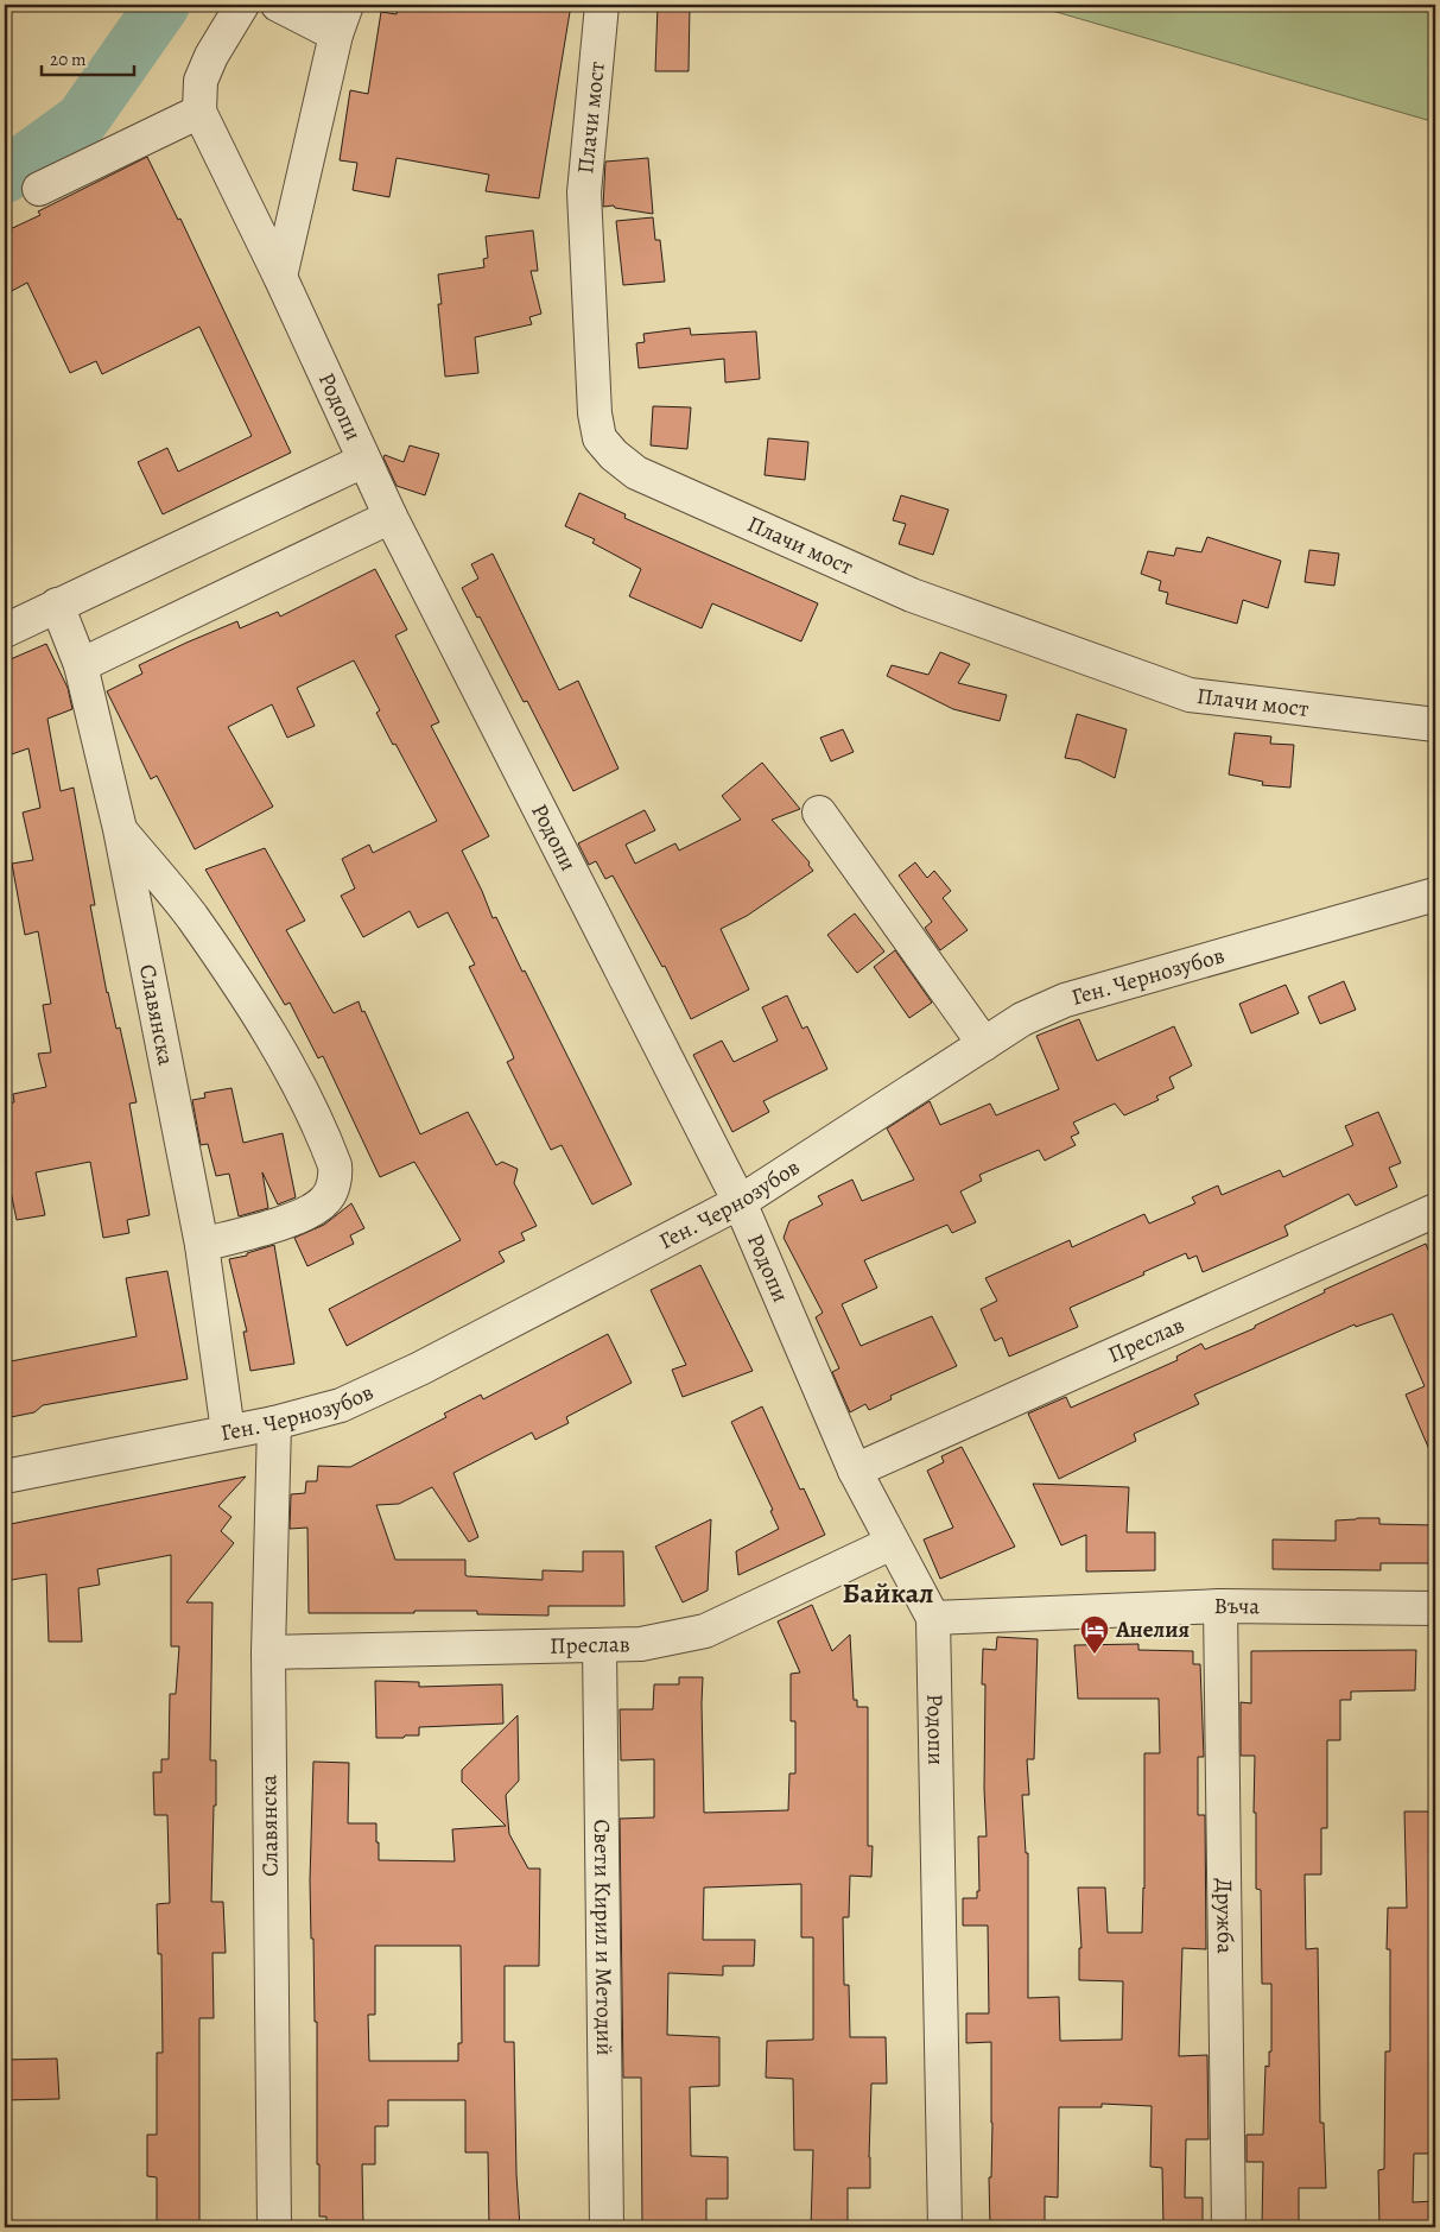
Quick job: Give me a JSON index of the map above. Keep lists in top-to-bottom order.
{
  "streets": {
    "street": [
      "Плачи мост",
      "Родопи",
      "Ген. Чернозубов",
      "Славянска",
      "Преслав",
      "Въча",
      "Дружба",
      "Свети Кирил и Методий"
    ]
  },
  "crossings": [
    ["Родопи", "Ген. Чернозубов"],
    ["Родопи", "Преслав"],
    ["Родопи", "Въча"],
    ["Ген. Чернозубов", "Славянска"],
    ["Славянска", "Преслав"],
    ["Преслав", "Свети Кирил и Методий"],
    ["Въча", "Дружба"]
  ],
  "districts": ["Байкал"],
  "places": {
    "hotel": ["Анелия"]
  },
  "scale_bar": "20 m"
}
